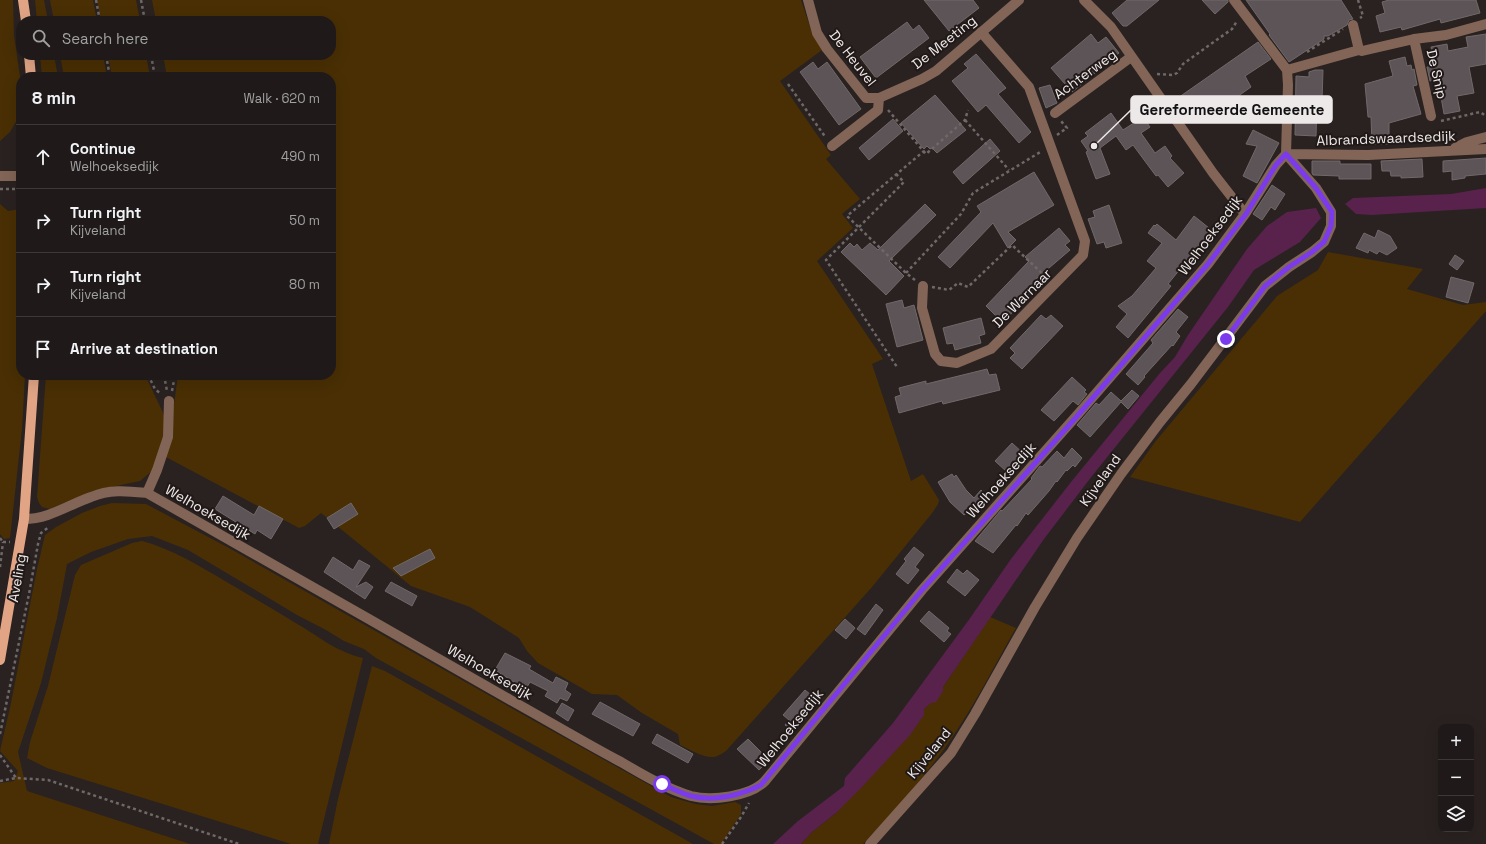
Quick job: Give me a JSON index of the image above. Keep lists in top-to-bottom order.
{
  "streets": {
    "main road": ["Aveling"],
    "street": [
      "De Meeting",
      "De Heuvel",
      "Achterweg",
      "De Snip",
      "Albrandswaardsedijk",
      "Welhoeksedijk",
      "De Warnaar",
      "Kijveland"
    ]
  },
  "crossings": [
    ["De Meeting", "De Heuvel"],
    ["De Meeting", "De Warnaar"],
    ["Achterweg", "Welhoeksedijk"],
    ["Albrandswaardsedijk", "Welhoeksedijk"],
    ["Albrandswaardsedijk", "Kijveland"],
    ["Welhoeksedijk", "Kijveland"],
    ["Welhoeksedijk", "Aveling"]
  ],
  "places": ["Gereformeerde Gemeente"],
  "page": {
    "search": "Search here",
    "heading": ["8 min", "Walk · 620 m"],
    "list": [
      ["Continue", "Welhoeksedijk", "490 m"],
      ["Turn right", "Kijveland", "50 m"],
      ["Turn right", "Kijveland", "80 m"],
      "Arrive at destination"
    ],
    "map_buttons": ["+", "−"]
  }
}
